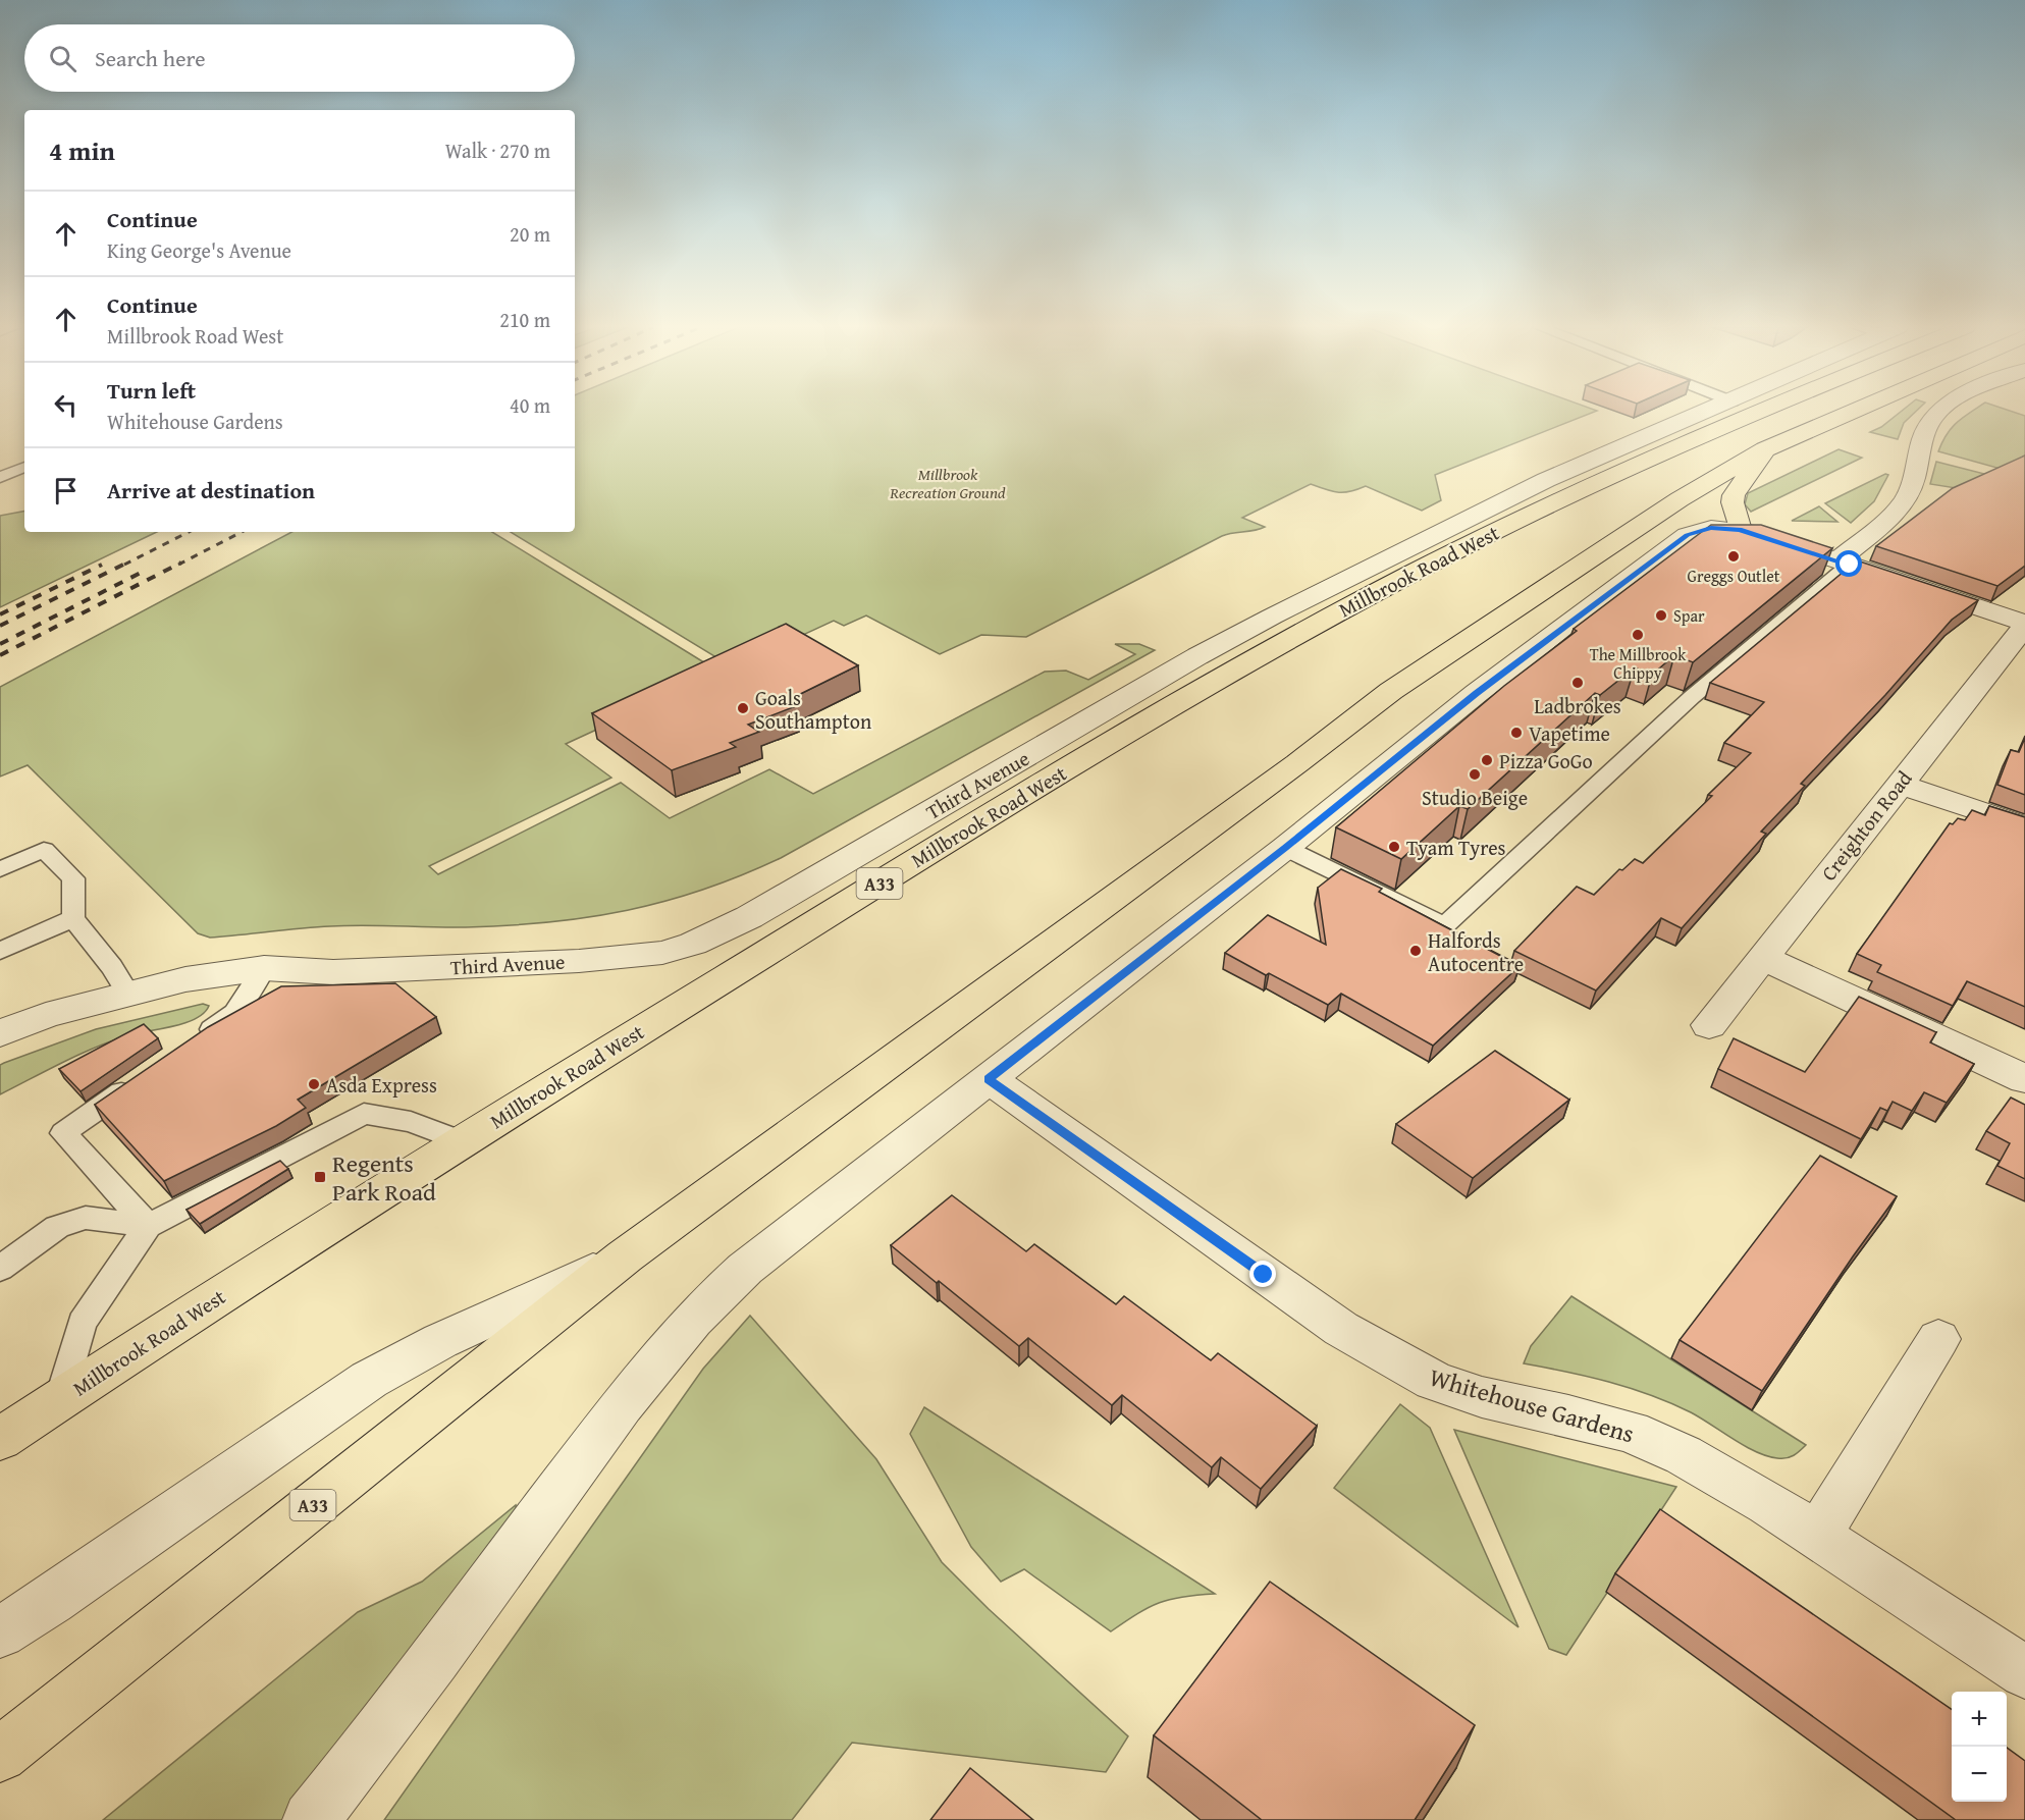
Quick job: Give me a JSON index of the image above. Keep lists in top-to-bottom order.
{
  "streets": {
    "highway": ["Millbrook Road West", "A33"],
    "street": ["Third Avenue", "Creighton Road", "Whitehouse Gardens"]
  },
  "parks": ["Millbrook Recreation Ground"],
  "places": {
    "other": [
      "Greggs Outlet",
      "Spar",
      "The Millbrook Chippy",
      "Ladbrokes",
      "Goals Southampton",
      "Vapetime",
      "Pizza GoGo",
      "Studio Beige",
      "Tyam Tyres",
      "Halfords Autocentre",
      "Asda Express"
    ],
    "transit": ["Regents Park Road"]
  },
  "page": {
    "search": "Search here",
    "heading": ["4 min", "Walk · 270 m"],
    "list": [
      ["Continue", "King George's Avenue", "20 m"],
      ["Continue", "Millbrook Road West", "210 m"],
      ["Turn left", "Whitehouse Gardens", "40 m"],
      "Arrive at destination"
    ],
    "map_buttons": ["+", "−"]
  }
}
